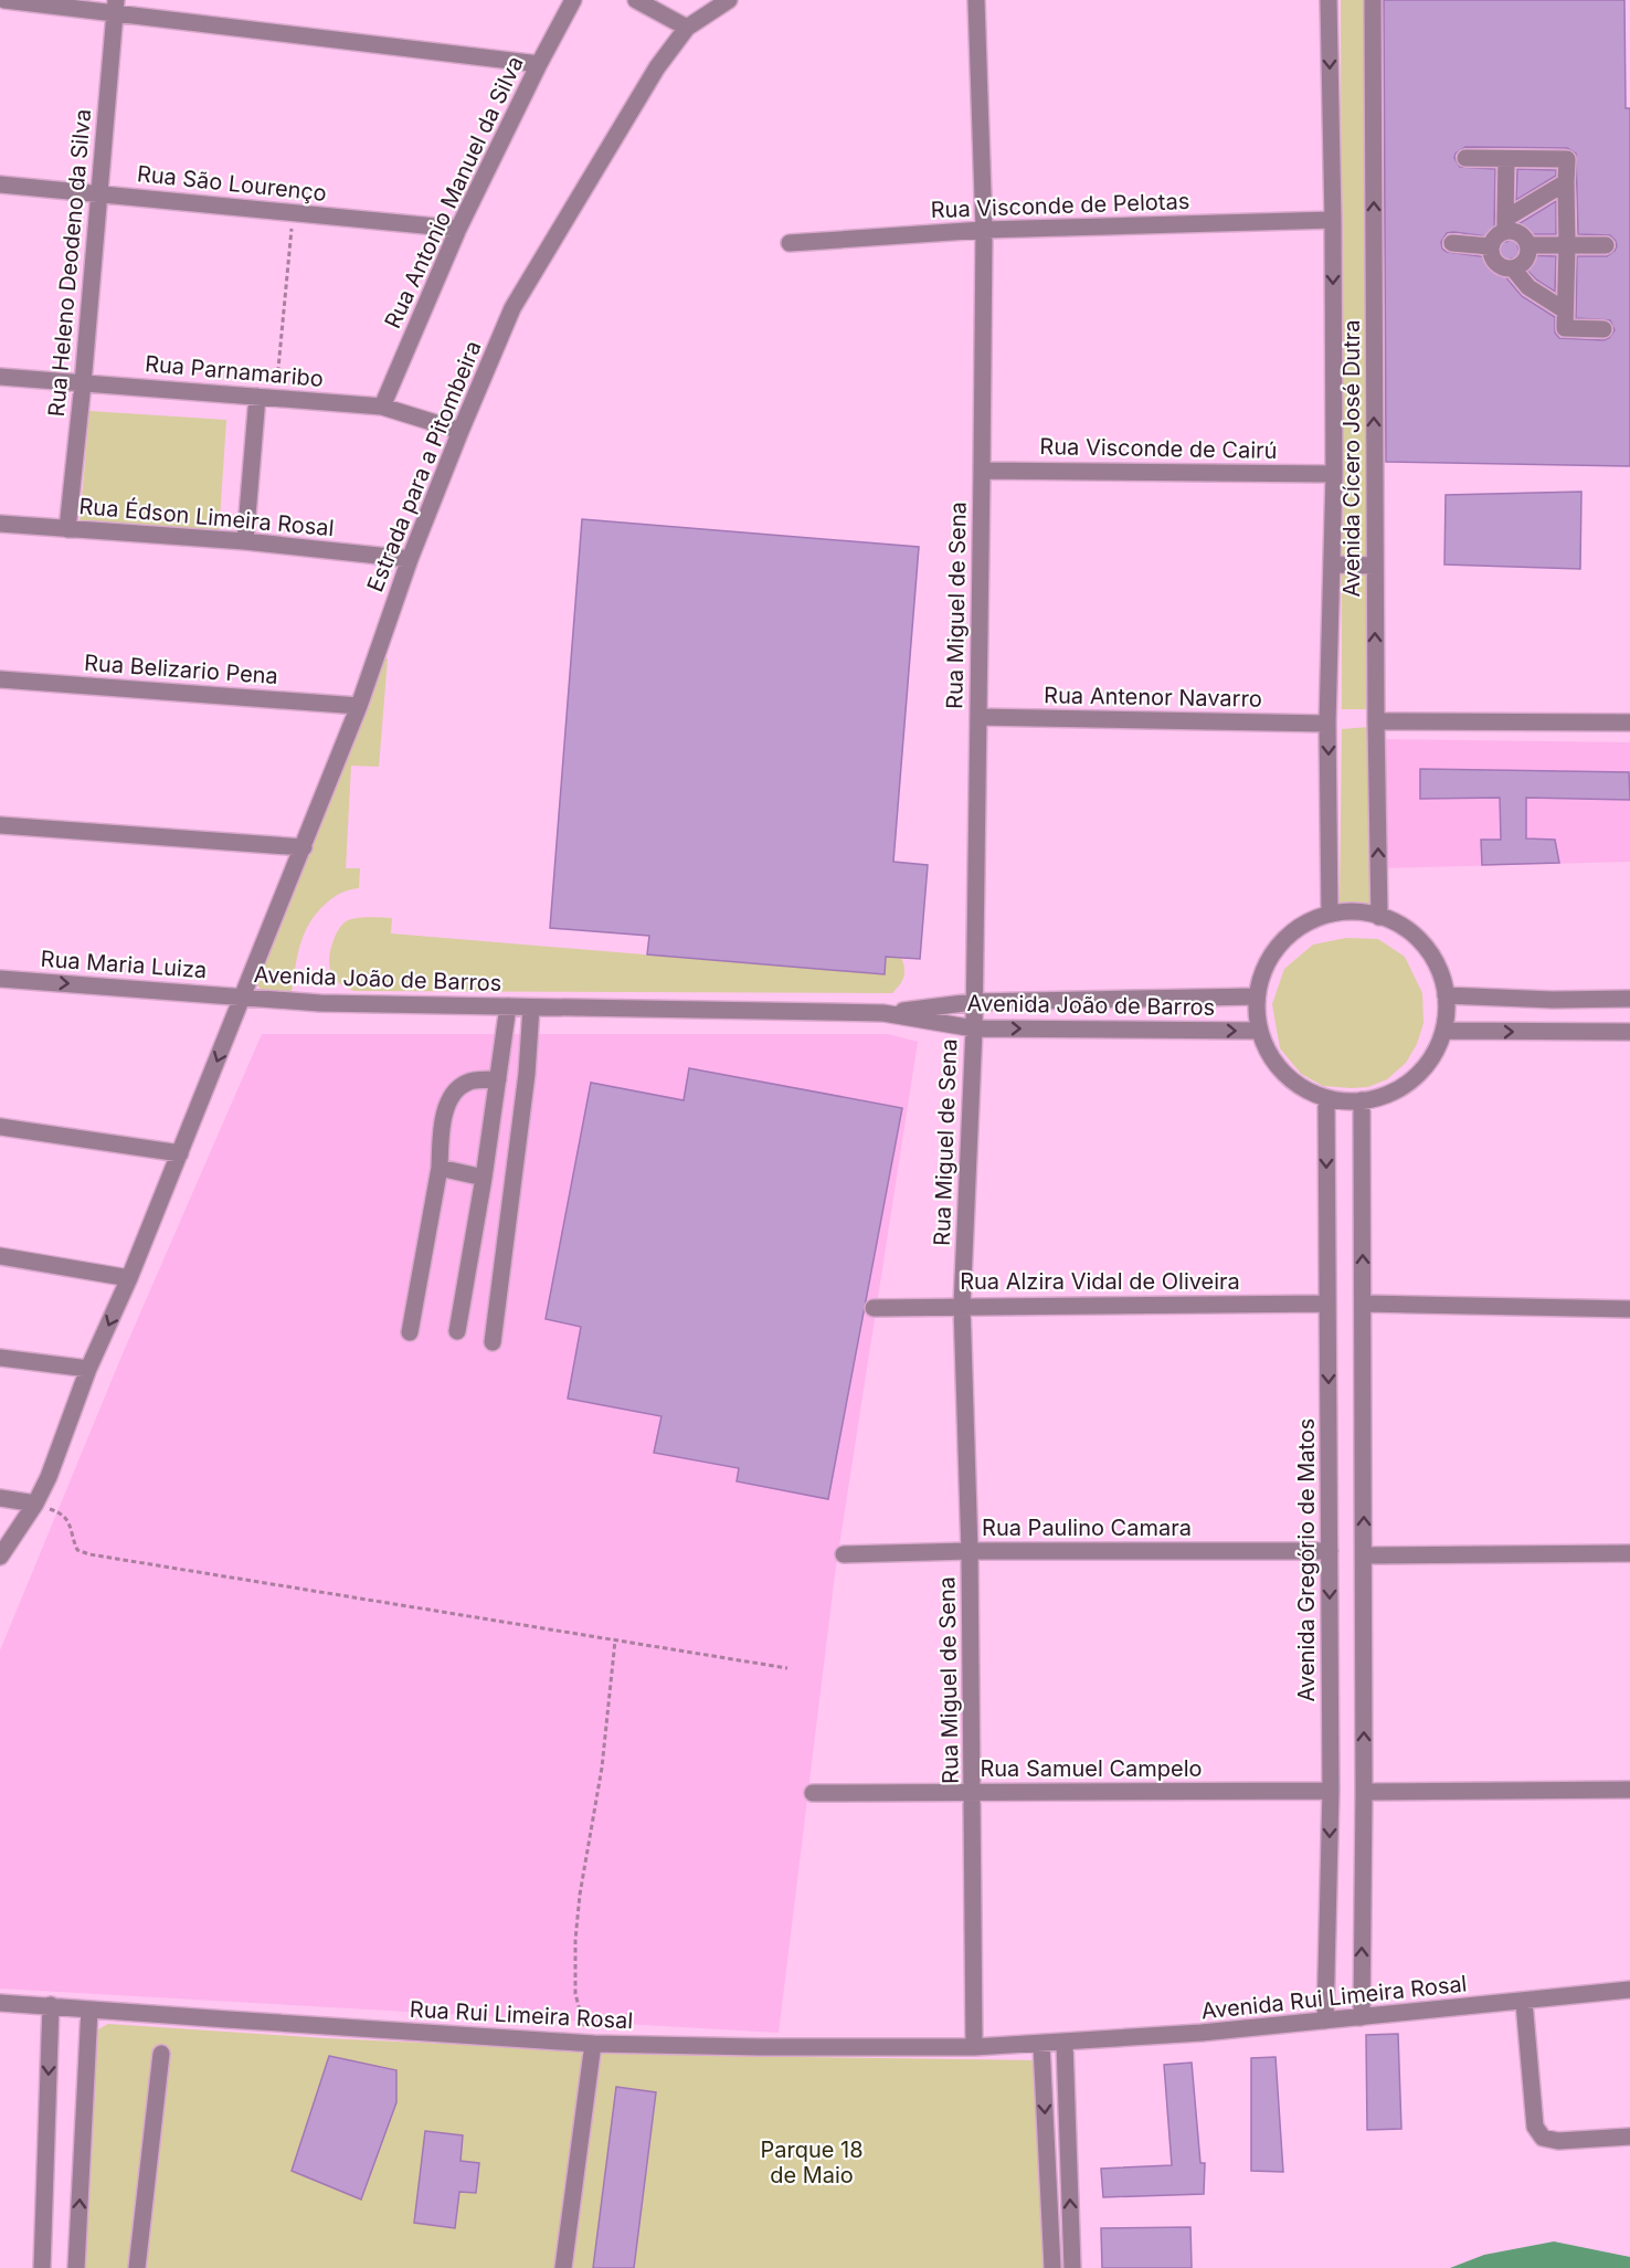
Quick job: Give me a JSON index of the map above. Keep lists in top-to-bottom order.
{
  "streets": {
    "street": [
      "Rua São Lourenço",
      "Rua Antonio Manuel da Silva",
      "Rua Visconde de Pelotas",
      "Rua Heleno Deodeno da Silva",
      "Rua Parnamaribo",
      "Rua Visconde de Cairú",
      "Avenida Cícero José Dutra",
      "Estrada para a Pitombeira",
      "Rua Édson Limeira Rosal",
      "Rua Miguel de Sena",
      "Rua Belizario Pena",
      "Rua Antenor Navarro",
      "Rua Maria Luiza",
      "Avenida João de Barros",
      "Rua Alzira Vidal de Oliveira",
      "Rua Paulino Camara",
      "Avenida Gregório de Matos",
      "Rua Samuel Campelo",
      "Avenida Rui Limeira Rosal",
      "Rua Rui Limeira Rosal"
    ]
  },
  "crossings": [
    ["Rua São Lourenço", "Rua Antonio Manuel da Silva"],
    ["Rua São Lourenço", "Rua Heleno Deodeno da Silva"],
    ["Rua Antonio Manuel da Silva", "Rua Parnamaribo"],
    ["Rua Visconde de Pelotas", "Avenida Cícero José Dutra"],
    ["Rua Visconde de Pelotas", "Rua Miguel de Sena"],
    ["Rua Heleno Deodeno da Silva", "Rua Parnamaribo"],
    ["Rua Heleno Deodeno da Silva", "Rua Édson Limeira Rosal"],
    ["Rua Parnamaribo", "Estrada para a Pitombeira"],
    ["Rua Visconde de Cairú", "Avenida Cícero José Dutra"],
    ["Rua Visconde de Cairú", "Rua Miguel de Sena"],
    ["Avenida Cícero José Dutra", "Rua Antenor Navarro"],
    ["Avenida Cícero José Dutra", "Avenida João de Barros"],
    ["Avenida Cícero José Dutra", "Avenida Gregório de Matos"],
    ["Estrada para a Pitombeira", "Rua Édson Limeira Rosal"],
    ["Estrada para a Pitombeira", "Rua Belizario Pena"],
    ["Estrada para a Pitombeira", "Rua Maria Luiza"],
    ["Estrada para a Pitombeira", "Avenida João de Barros"],
    ["Rua Miguel de Sena", "Rua Antenor Navarro"],
    ["Rua Miguel de Sena", "Avenida João de Barros"],
    ["Rua Miguel de Sena", "Rua Alzira Vidal de Oliveira"],
    ["Rua Miguel de Sena", "Rua Paulino Camara"],
    ["Rua Miguel de Sena", "Rua Samuel Campelo"],
    ["Rua Miguel de Sena", "Rua Rui Limeira Rosal"],
    ["Rua Maria Luiza", "Avenida João de Barros"],
    ["Avenida João de Barros", "Avenida Gregório de Matos"],
    ["Rua Alzira Vidal de Oliveira", "Avenida Gregório de Matos"],
    ["Rua Paulino Camara", "Avenida Gregório de Matos"],
    ["Avenida Gregório de Matos", "Rua Samuel Campelo"],
    ["Avenida Gregório de Matos", "Avenida Rui Limeira Rosal"],
    ["Avenida Rui Limeira Rosal", "Rua Rui Limeira Rosal"]
  ],
  "one_way": ["Rua Maria Luiza"],
  "parks": ["Parque 18 de Maio"]
}
